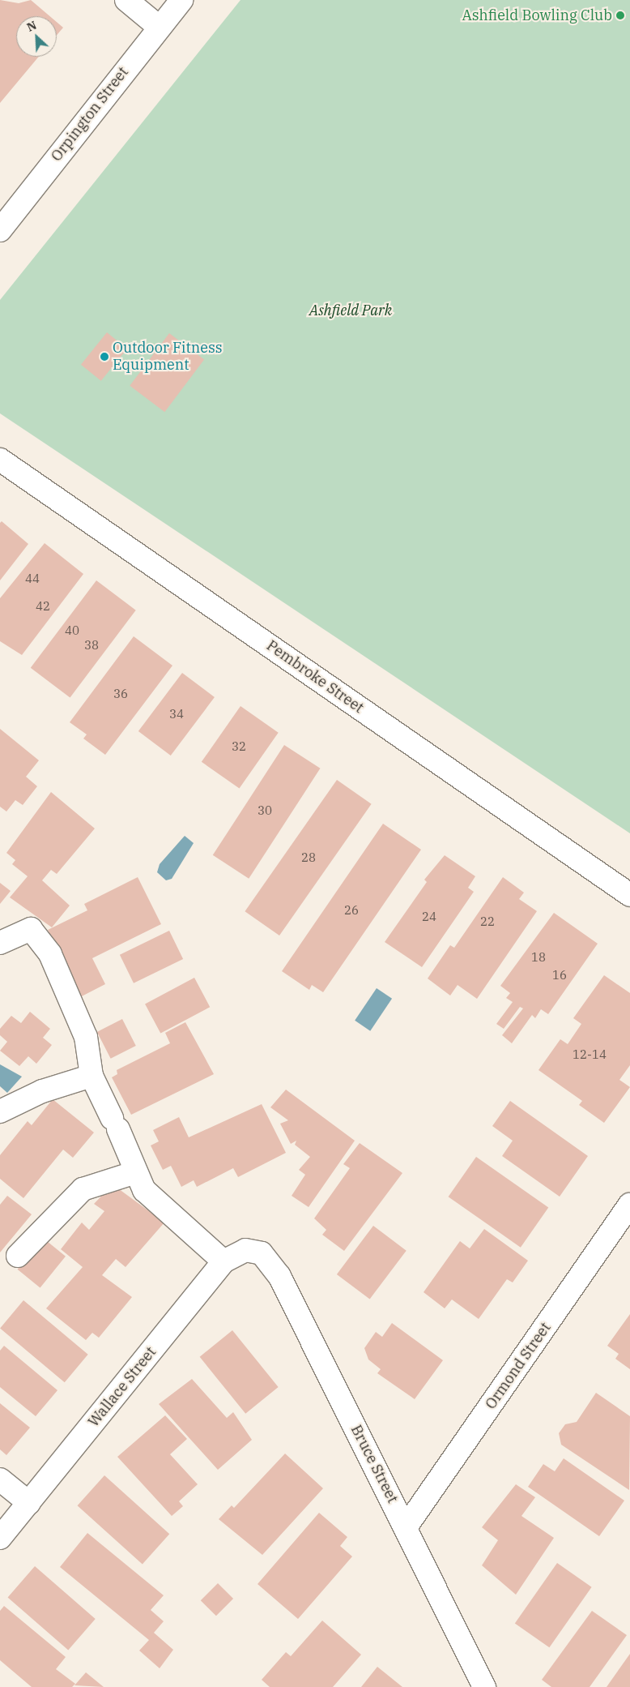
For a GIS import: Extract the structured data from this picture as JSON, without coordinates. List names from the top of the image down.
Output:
{
  "streets": {
    "street": [
      "Orpington Street",
      "Pembroke Street",
      "Ormond Street",
      "Wallace Street",
      "Bruce Street"
    ]
  },
  "crossings": [
    ["Ormond Street", "Bruce Street"],
    ["Wallace Street", "Bruce Street"]
  ],
  "parks": ["Ashfield Park"],
  "places": ["Ashfield Bowling Club", "Outdoor Fitness Equipment"],
  "house_numbers": [
    "44",
    "42",
    "40",
    "38",
    "36",
    "34",
    "32",
    "30",
    "28",
    "26",
    "24",
    "22",
    "18",
    "16",
    "12-14"
  ],
  "north": "top left"
}
